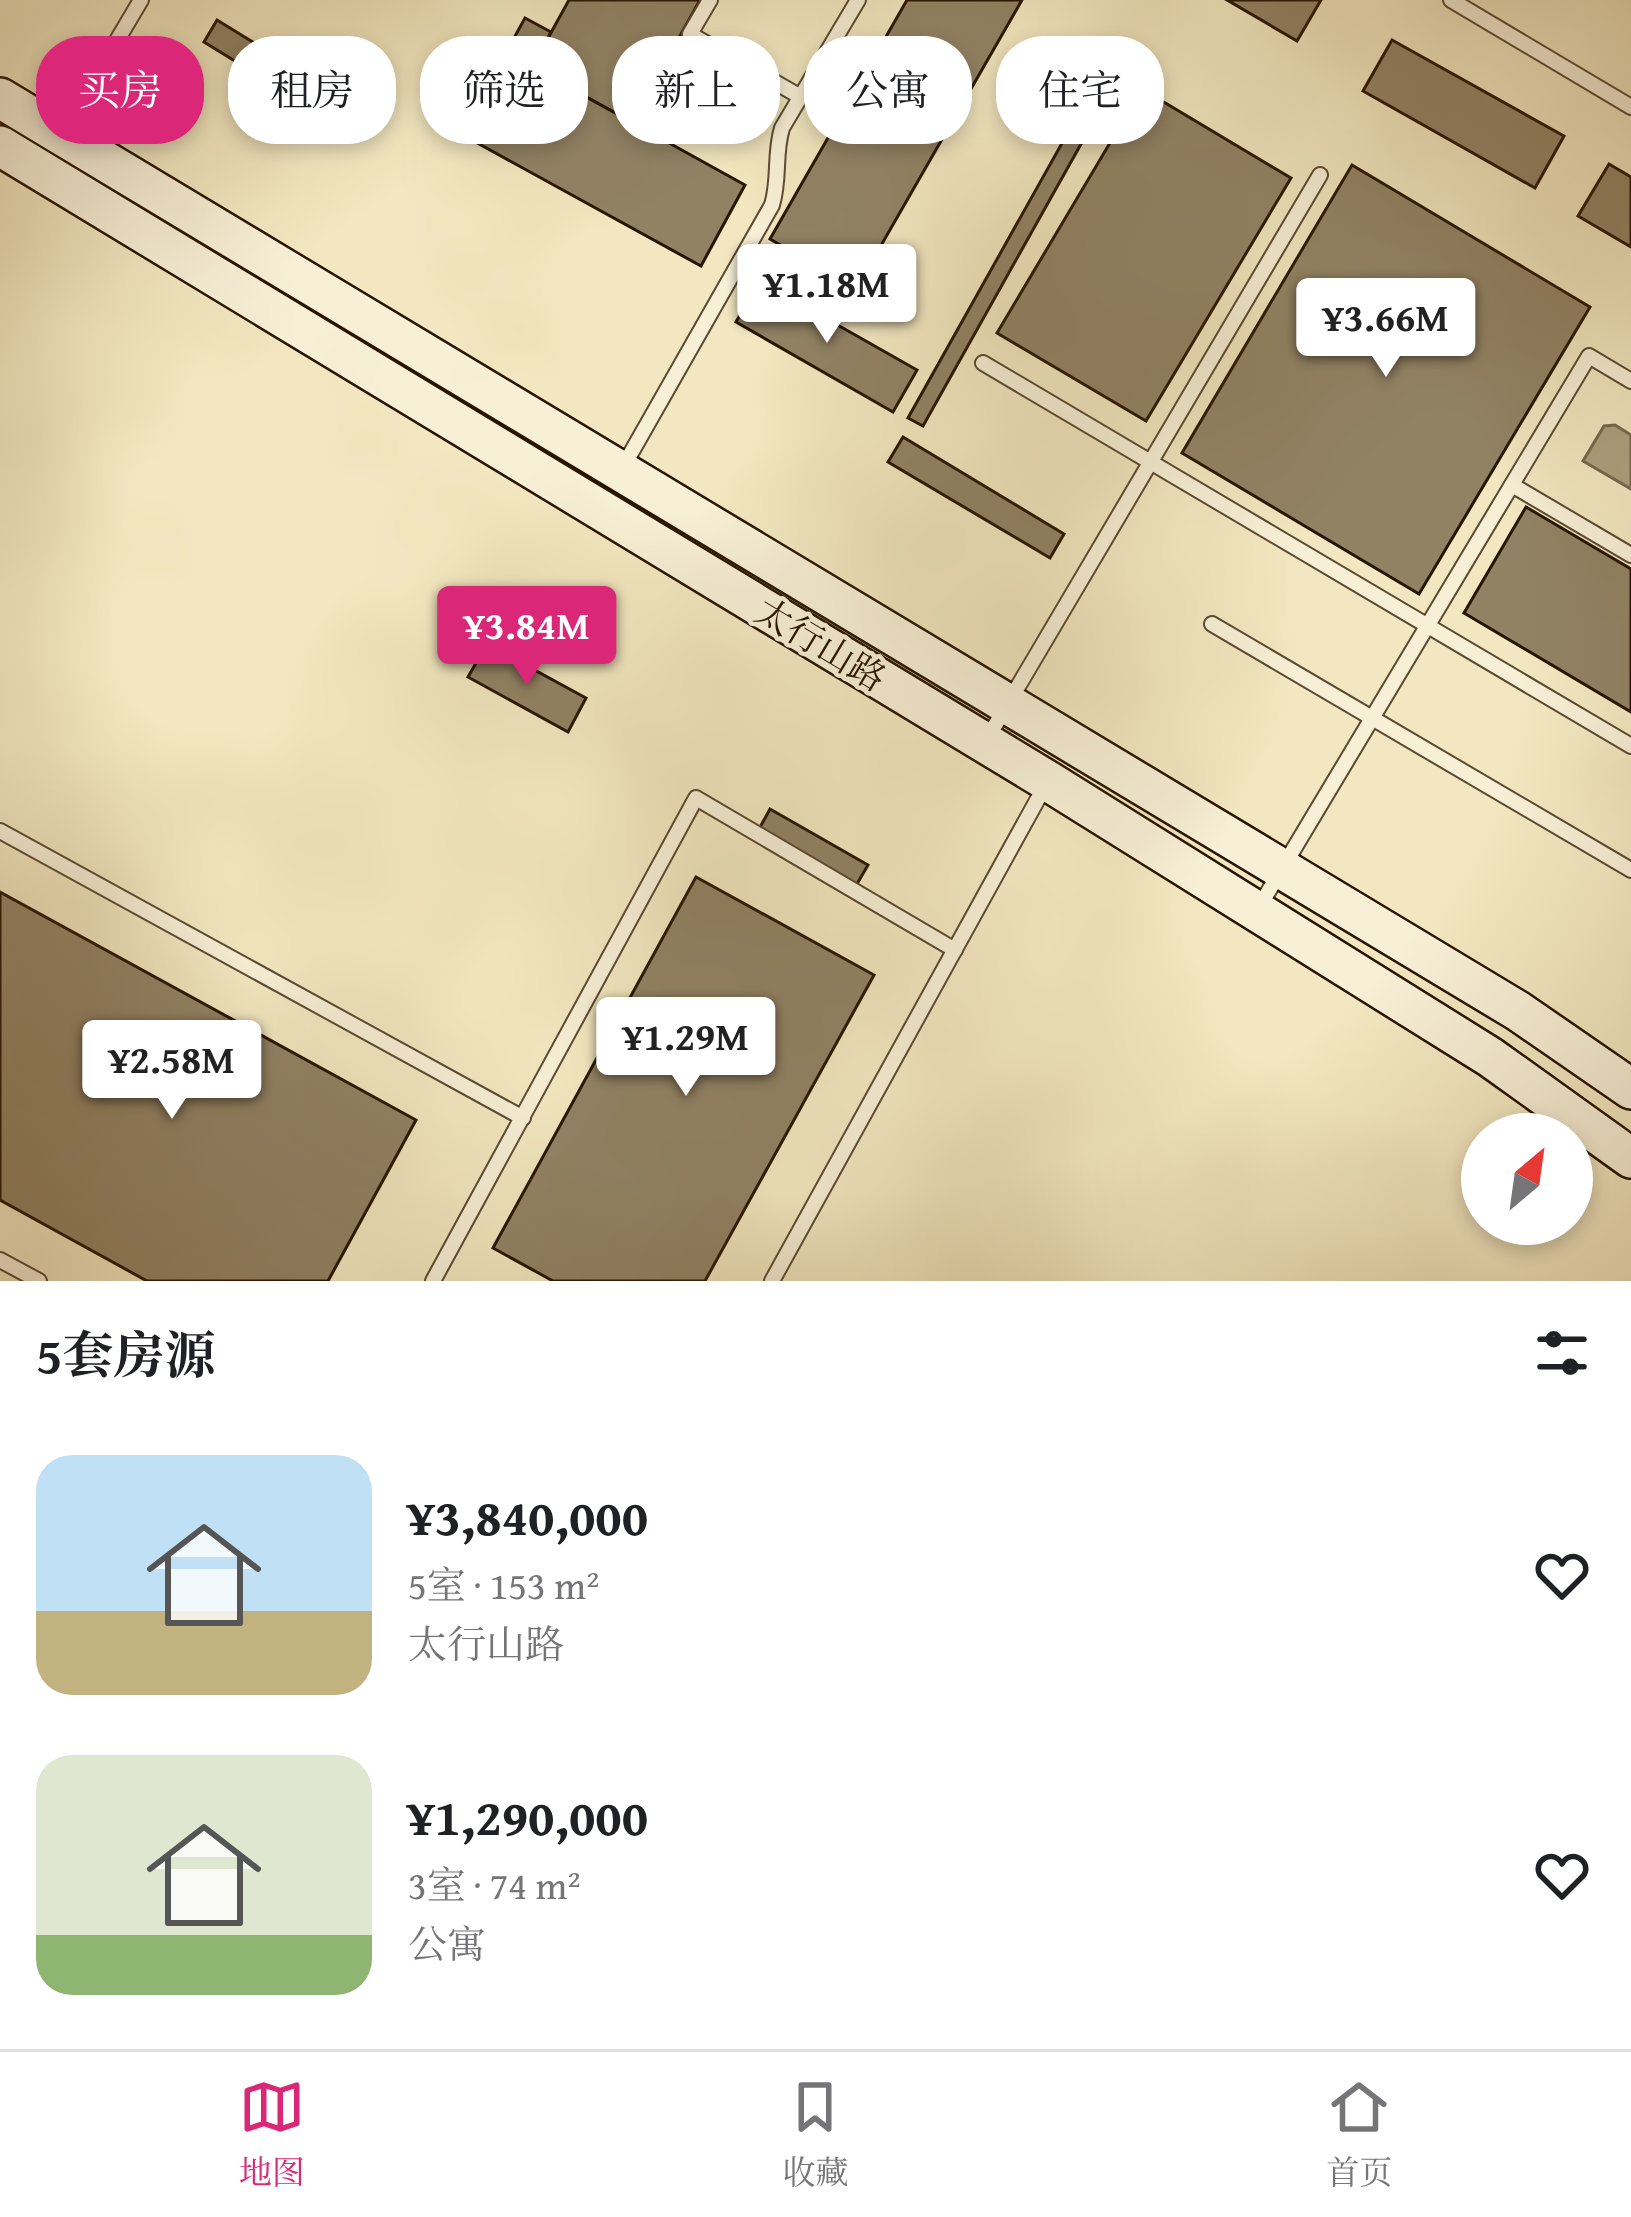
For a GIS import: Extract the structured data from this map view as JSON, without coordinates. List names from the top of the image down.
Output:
{
  "streets": {
    "street": ["太行山路"]
  },
  "north": "top right",
  "page": {
    "chip": [
      "买房",
      "租房",
      "筛选",
      "新上",
      "公寓",
      "住宅"
    ],
    "price": [
      "¥1.18M",
      "¥3.66M",
      "¥3.84M",
      "¥1.29M",
      "¥2.58M"
    ],
    "heading": "5套房源",
    "list": [
      {
        "name": "¥3,840,000",
        "note": "5室 · 153 m² · 太行山路"
      },
      {
        "name": "¥1,290,000",
        "note": "3室 · 74 m² · 公寓"
      }
    ],
    "tabs": ["地图", "收藏", "首页"]
  }
}
